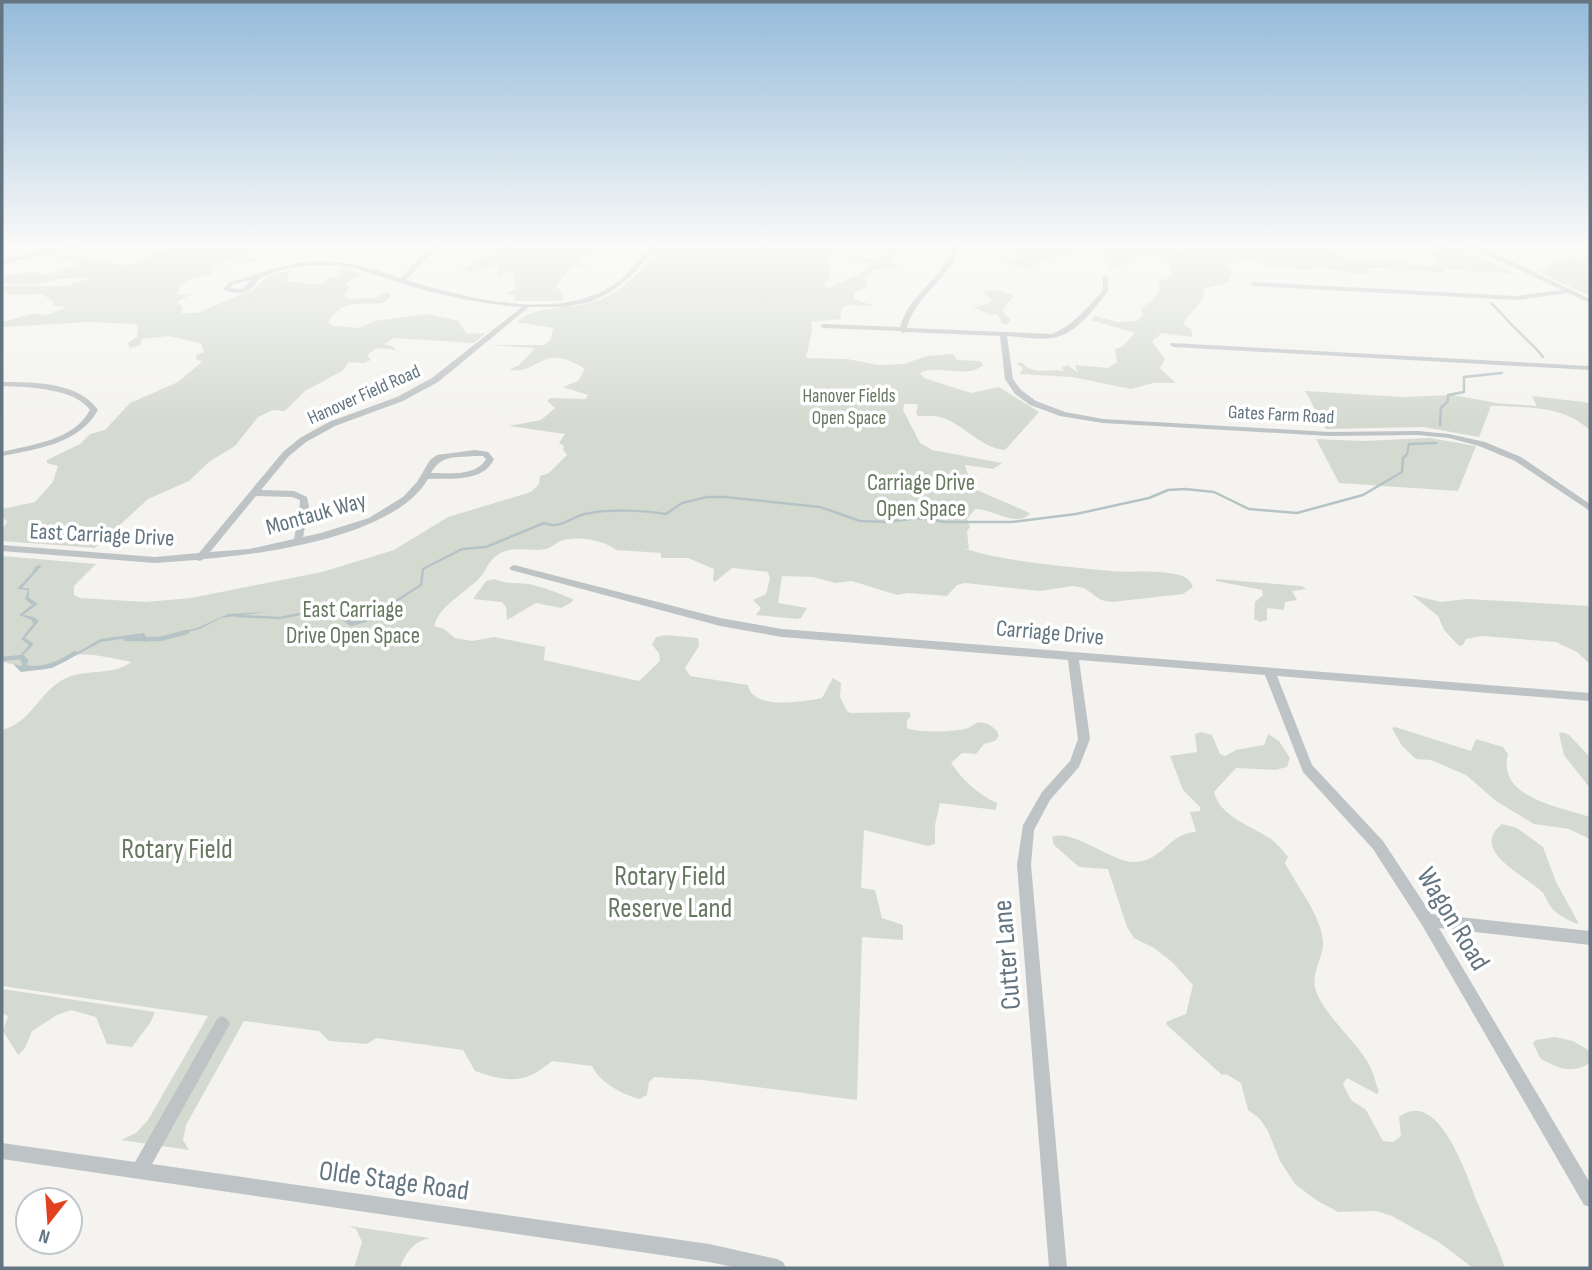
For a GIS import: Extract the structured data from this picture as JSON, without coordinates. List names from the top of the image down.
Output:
{
  "streets": {
    "street": [
      "Hanover Field Road",
      "Gates Farm Road",
      "Montauk Way",
      "East Carriage Drive",
      "Carriage Drive",
      "Wagon Road",
      "Cutter Lane",
      "Olde Stage Road"
    ]
  },
  "crossings": [
    ["Hanover Field Road", "Montauk Way"],
    ["Hanover Field Road", "East Carriage Drive"],
    ["Montauk Way", "East Carriage Drive"],
    ["Carriage Drive", "Wagon Road"],
    ["Carriage Drive", "Cutter Lane"]
  ],
  "parks": [
    "Hanover Fields Open Space",
    "Carriage Drive Open Space",
    "East Carriage Drive Open Space",
    "Rotary Field",
    "Rotary Field Reserve Land"
  ],
  "north": "bottom"
}
